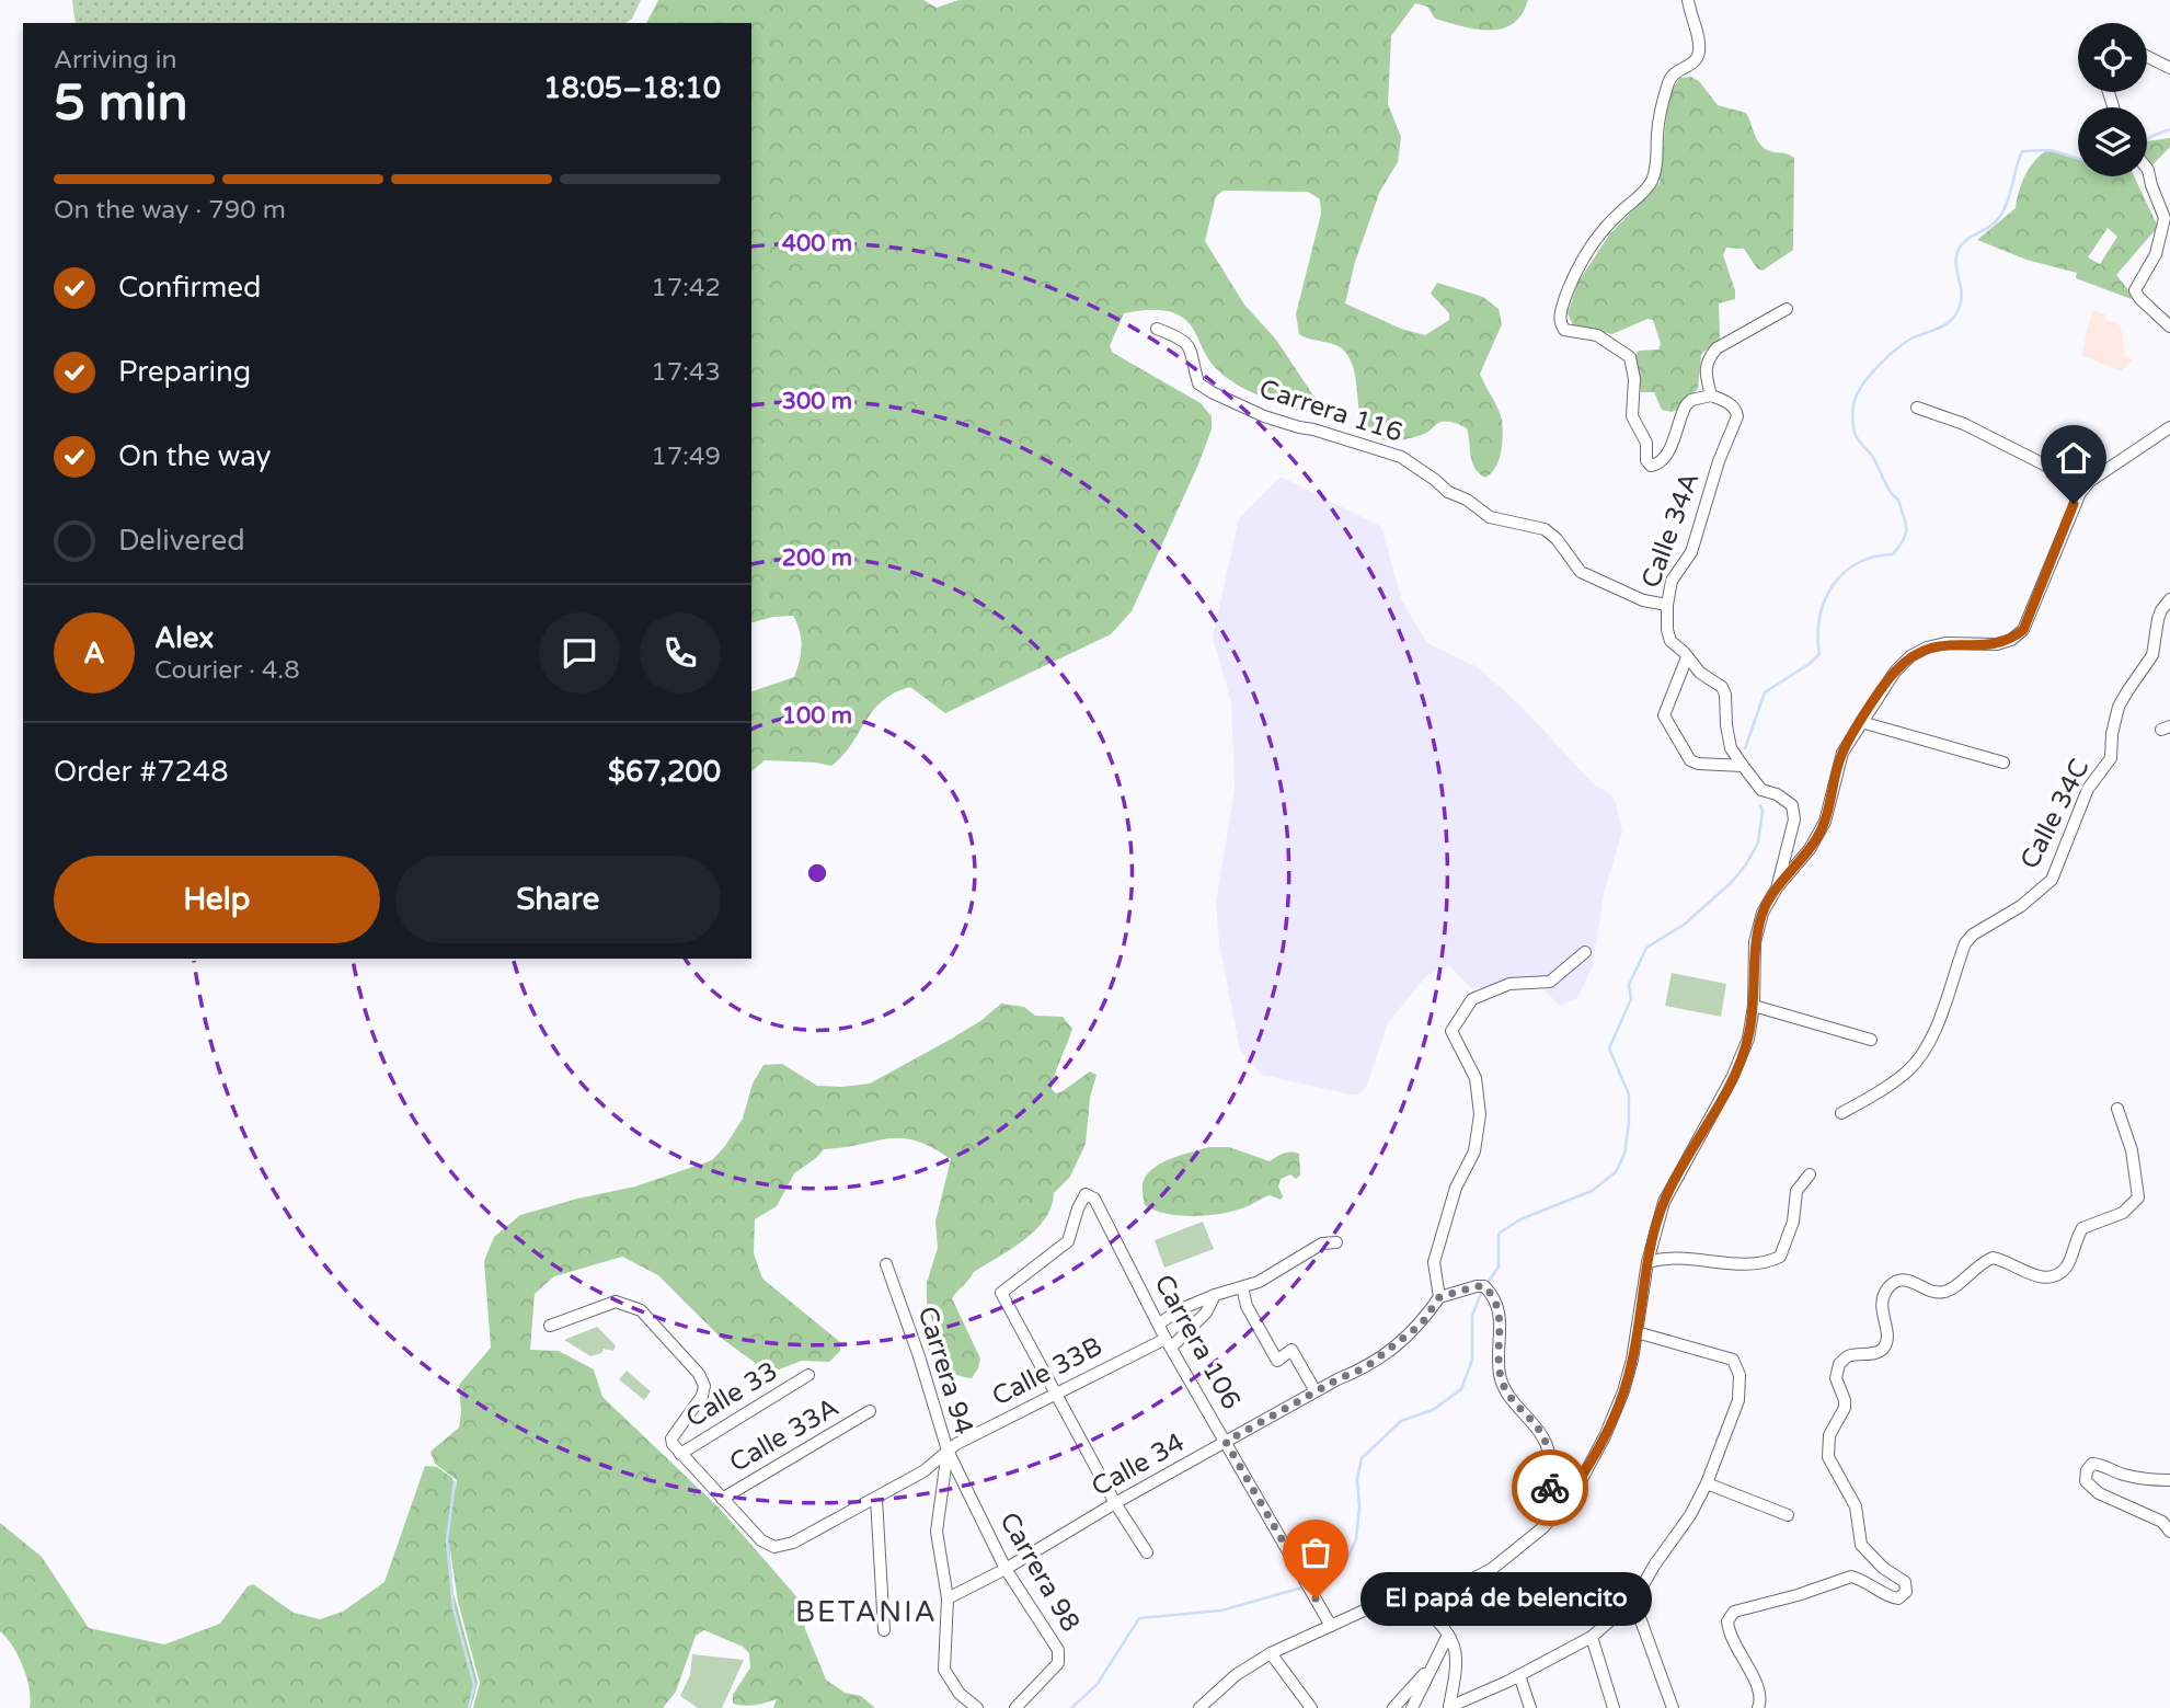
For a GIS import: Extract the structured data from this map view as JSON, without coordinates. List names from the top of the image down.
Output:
{
  "streets": {
    "street": [
      "Carrera 116",
      "Calle 34A",
      "Calle 34C",
      "Carrera 106",
      "Carrera 94",
      "Calle 33B",
      "Calle 33",
      "Calle 33A",
      "Calle 34",
      "Carrera 98"
    ]
  },
  "crossings": [
    ["Carrera 116", "Calle 34A"],
    ["Carrera 106", "Calle 33B"],
    ["Carrera 106", "Calle 34"],
    ["Carrera 94", "Calle 33B"],
    ["Carrera 94", "Calle 34"],
    ["Carrera 94", "Carrera 98"],
    ["Calle 33B", "Calle 33A"],
    ["Calle 33B", "Carrera 98"],
    ["Calle 34", "Carrera 98"]
  ],
  "districts": ["BETANIA"],
  "places": ["El papá de belencito"],
  "page": {
    "heading": ["5 min", "Arriving in", "18:05–18:10"],
    "panel": [
      "Alex",
      "Courier · 4.8",
      "Order #7248",
      "$67,200"
    ],
    "bar": "On the way · 790 m",
    "list": [
      ["Confirmed", "17:42"],
      ["Preparing", "17:43"],
      ["On the way", "17:49"],
      "Delivered"
    ],
    "round": "A",
    "buttons": ["Help", "Share"],
    "bubble": "El papá de belencito"
  },
  "rings": [
    "400 m",
    "300 m",
    "200 m",
    "100 m"
  ]
}
